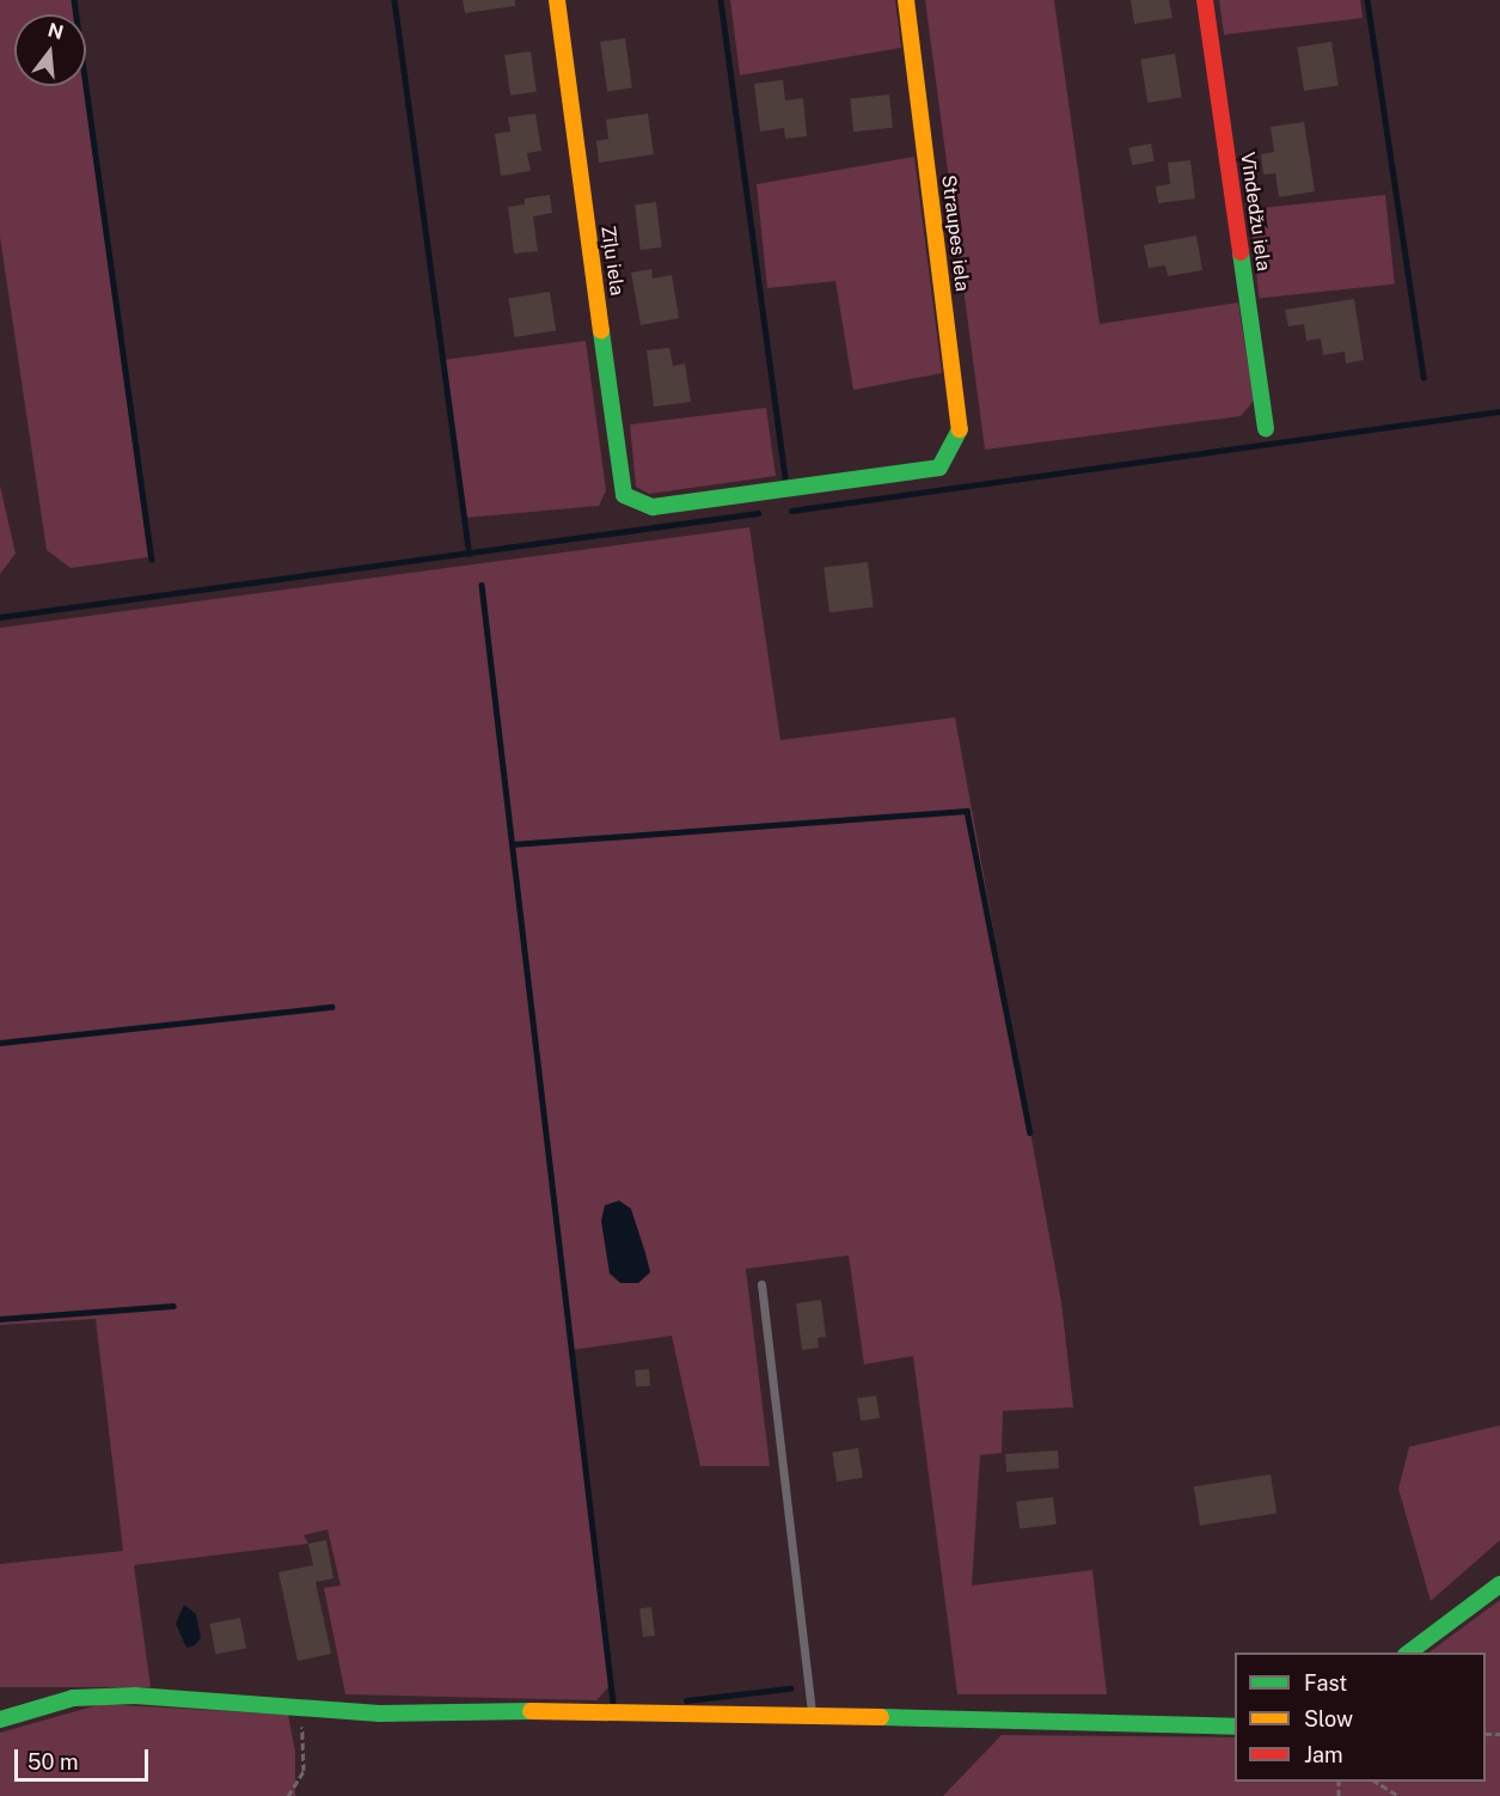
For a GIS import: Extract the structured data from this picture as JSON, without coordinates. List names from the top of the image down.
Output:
{
  "streets": {
    "street": ["Vīndedžu iela", "Straupes iela", "Zīļu iela"]
  },
  "crossings": [
    ["Straupes iela", "Zīļu iela"]
  ],
  "legend": ["Fast", "Slow", "Jam"],
  "scale_bar": "50 m",
  "north": "top"
}
